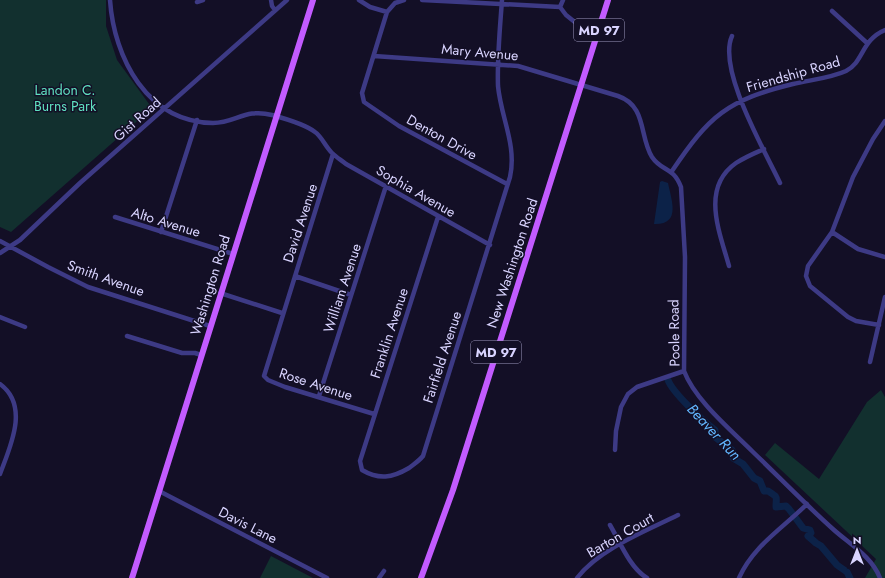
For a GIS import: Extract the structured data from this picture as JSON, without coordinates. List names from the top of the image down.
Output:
{
  "streets": {
    "main road": ["MD 97", "New Washington Road", "Washington Road"],
    "street": [
      "Mary Avenue",
      "Friendship Road",
      "Gist Road",
      "Denton Drive",
      "Sophia Avenue",
      "Alto Avenue",
      "David Avenue",
      "Smith Avenue",
      "William Avenue",
      "Franklin Avenue",
      "Poole Road",
      "Fairfield Avenue",
      "Rose Avenue",
      "Davis Lane",
      "Barton Court"
    ]
  },
  "crossings": [
    ["Mary Avenue", "Denton Drive"],
    ["Mary Avenue", "New Washington Road"],
    ["Mary Avenue", "Poole Road"],
    ["Mary Avenue", "Fairfield Avenue"],
    ["Friendship Road", "Poole Road"],
    ["Gist Road", "Smith Avenue"],
    ["Denton Drive", "Fairfield Avenue"],
    ["Sophia Avenue", "David Avenue"],
    ["Sophia Avenue", "William Avenue"],
    ["Sophia Avenue", "Franklin Avenue"],
    ["Sophia Avenue", "Fairfield Avenue"],
    ["Alto Avenue", "Washington Road"],
    ["David Avenue", "Rose Avenue"],
    ["New Washington Road", "Poole Road"],
    ["Smith Avenue", "Washington Road"],
    ["Washington Road", "Davis Lane"],
    ["William Avenue", "Rose Avenue"],
    ["Franklin Avenue", "Fairfield Avenue"],
    ["Franklin Avenue", "Rose Avenue"]
  ],
  "water": ["Beaver Run"],
  "parks": ["Landon C. Burns Park"],
  "north": "top"
}
